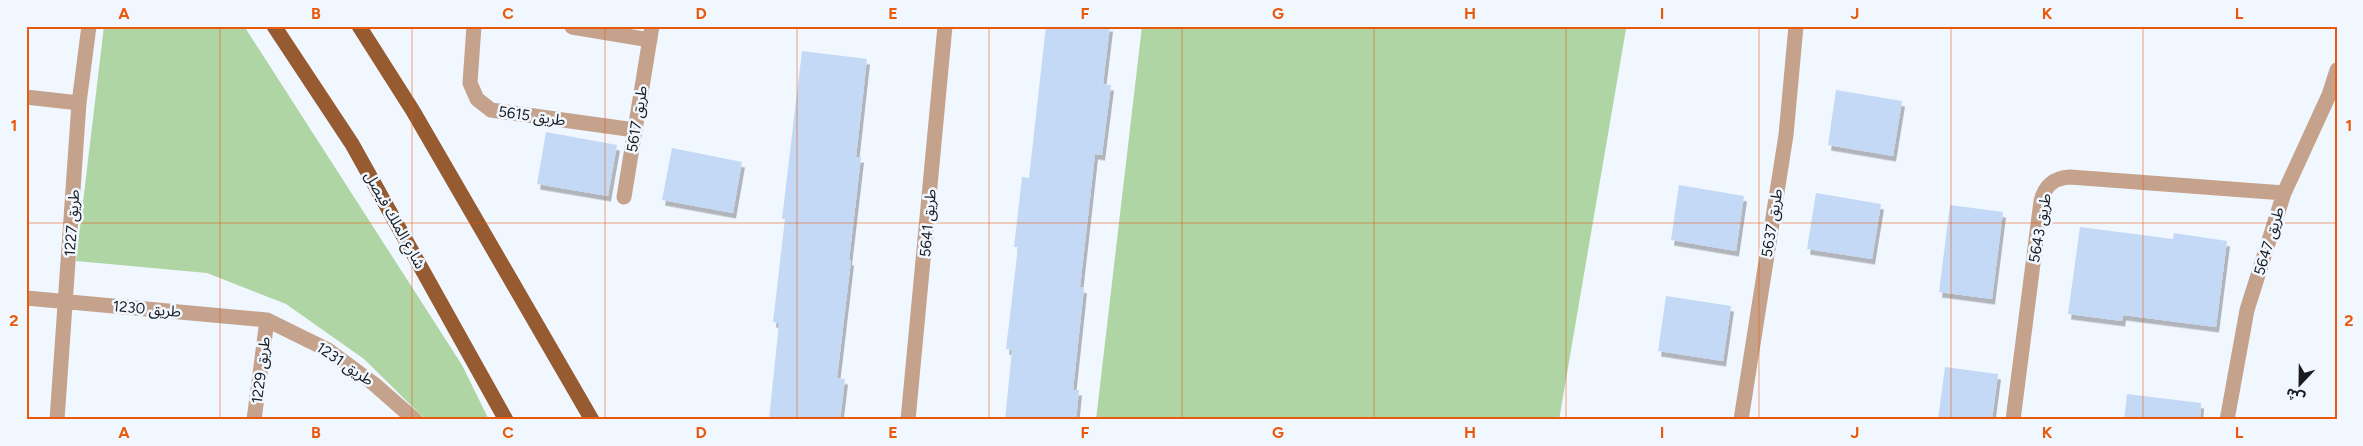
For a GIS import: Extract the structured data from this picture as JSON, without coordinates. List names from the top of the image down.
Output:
{
  "streets": {
    "main road": ["شارع الملك فيصل"],
    "street": [
      "طريق 5615",
      "طريق 5617",
      "طريق 1227",
      "طريق 5641",
      "طريق 5637",
      "طريق 5643",
      "طريق 5647",
      "طريق 1230",
      "طريق 1231",
      "طريق 1229"
    ]
  },
  "crossings": [
    ["طريق 5615", "طريق 5617"],
    ["طريق 1227", "طريق 1230"],
    ["طريق 5643", "طريق 5647"],
    ["طريق 1230", "طريق 1231"],
    ["طريق 1230", "طريق 1229"],
    ["طريق 1231", "طريق 1229"]
  ],
  "north": "bottom",
  "grid": {
    "columns": [
      "A",
      "B",
      "C",
      "D",
      "E",
      "F",
      "G",
      "H",
      "I",
      "J",
      "K",
      "L"
    ],
    "rows": ["1", "2"]
  }
}
